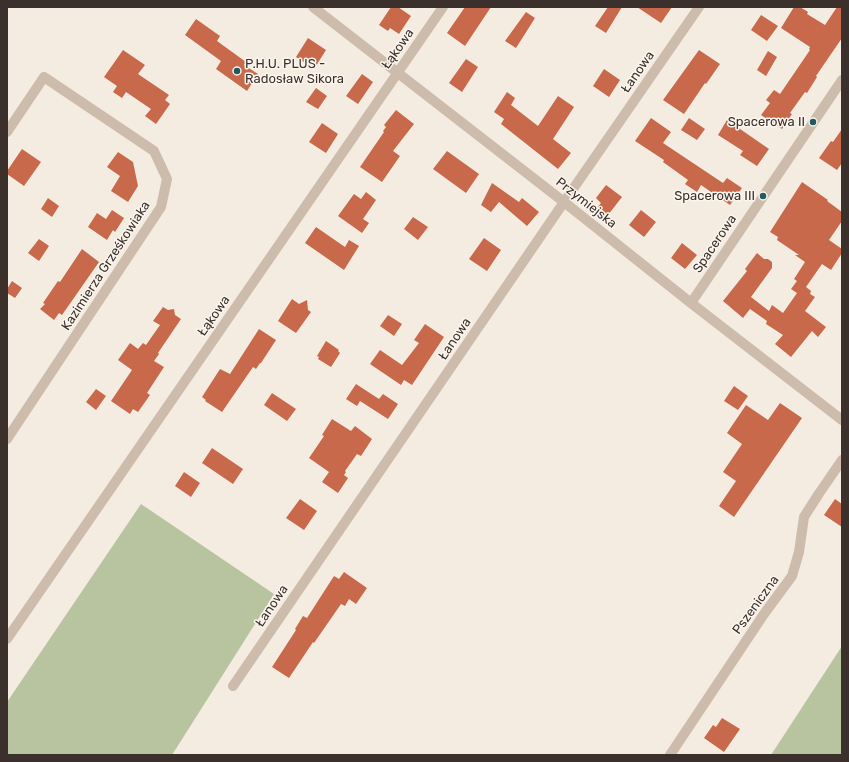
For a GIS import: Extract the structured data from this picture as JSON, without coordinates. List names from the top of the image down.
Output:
{
  "streets": {
    "street": [
      "Łąkowa",
      "Łanowa",
      "Przymiejska",
      "Spacerowa",
      "Kazimierza Grześkowiaka",
      "Pszeniczna"
    ]
  },
  "crossings": [
    ["Łąkowa", "Przymiejska"],
    ["Łanowa", "Przymiejska"],
    ["Przymiejska", "Spacerowa"]
  ],
  "places": ["P.H.U. PLUS - Radosław Sikora", "Spacerowa II", "Spacerowa III"]
}
